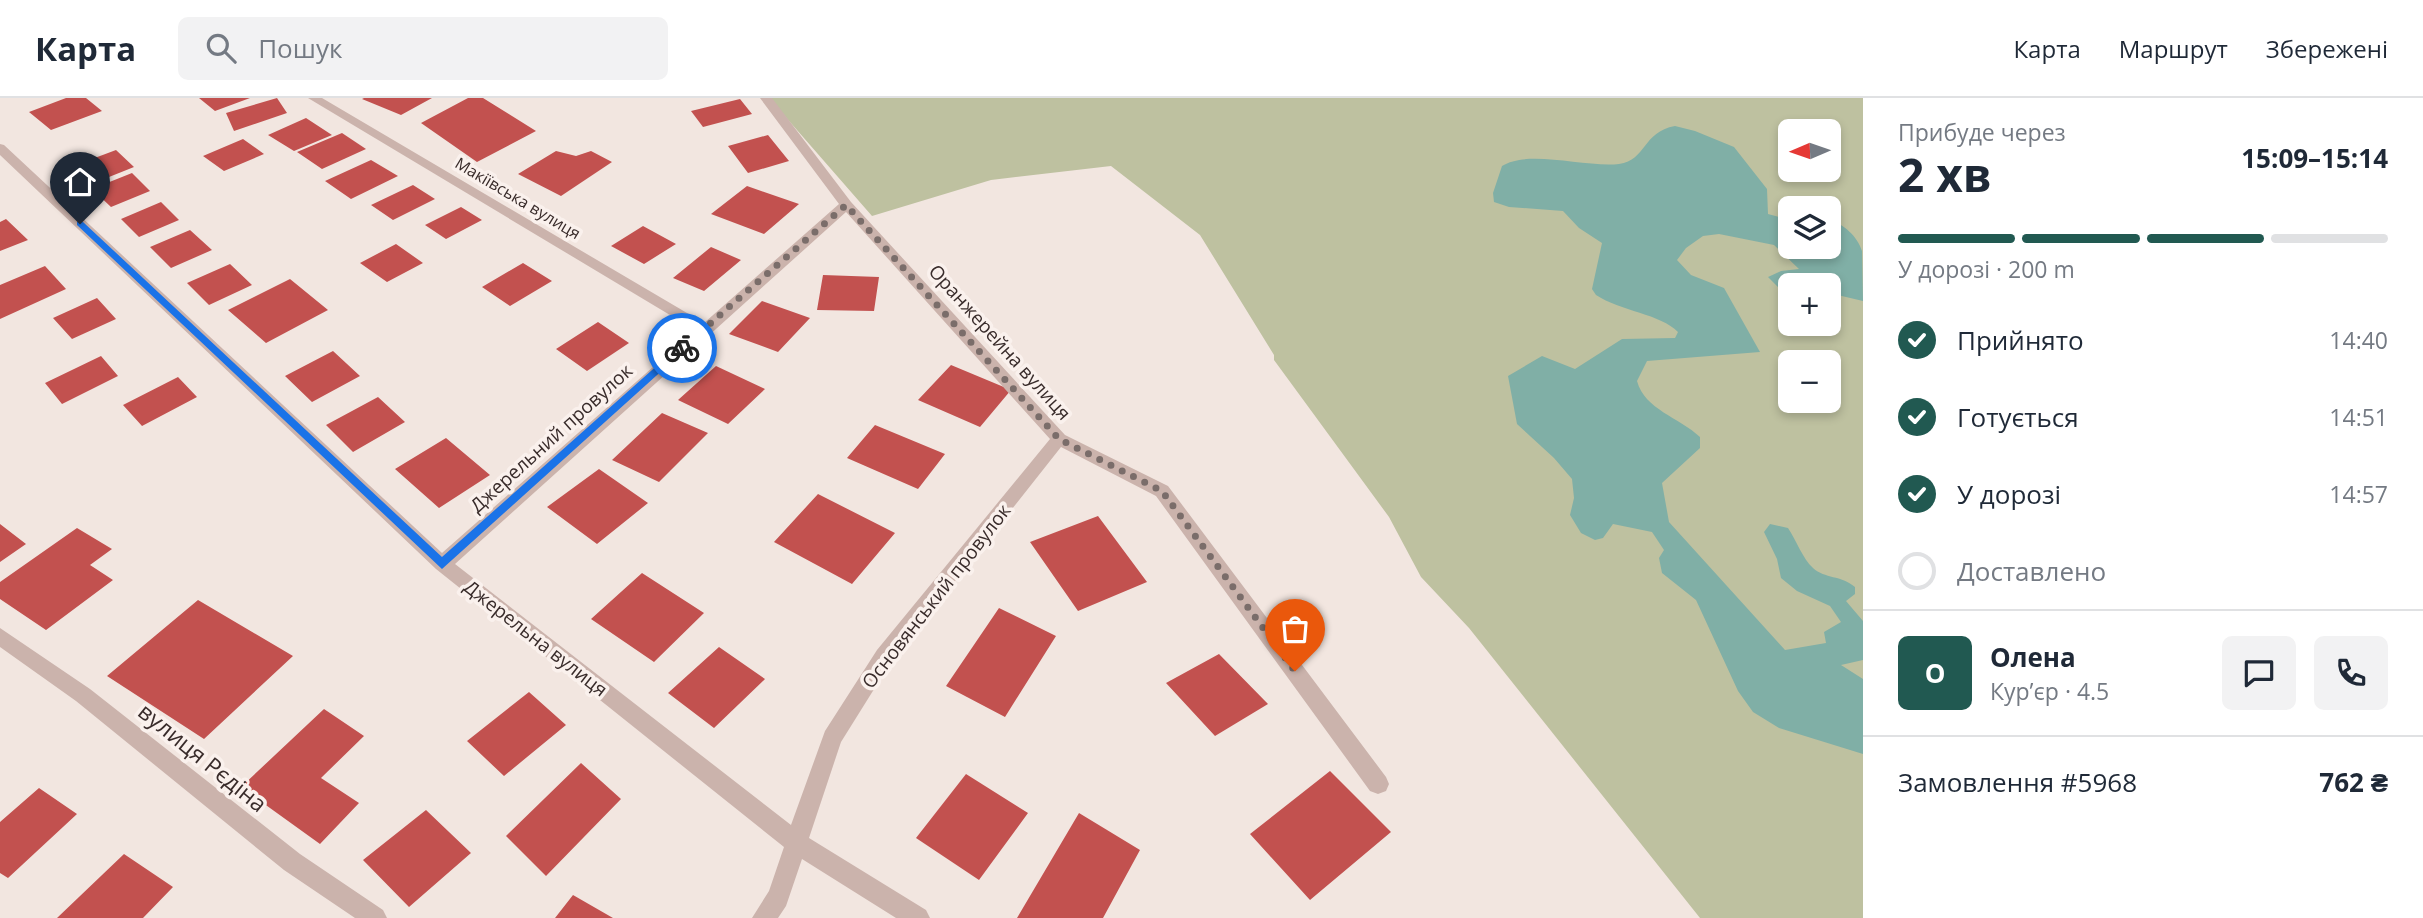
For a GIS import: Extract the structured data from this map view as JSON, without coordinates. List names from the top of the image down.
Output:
{
  "streets": {
    "street": [
      "Макіївська вулиця",
      "Оранжерейна вулиця",
      "Джерельний провулок",
      "Основянський провулок",
      "Джерельна вулиця",
      "вулиця Рєдіна"
    ]
  },
  "crossings": [
    ["Макіївська вулиця", "Джерельний провулок"],
    ["Оранжерейна вулиця", "Джерельний провулок"],
    ["Оранжерейна вулиця", "Основянський провулок"],
    ["Джерельний провулок", "Джерельна вулиця"],
    ["Основянський провулок", "Джерельна вулиця"]
  ],
  "north": "left",
  "page": {
    "header": "Карта",
    "search": "Пошук",
    "nav": ["Карта", "Маршрут", "Збережені"],
    "heading": ["2 хв", "Прибуде через", "15:09–15:14"],
    "panel": [
      "Олена",
      "Кур’єр · 4.5",
      "Замовлення #5968",
      "762 ₴"
    ],
    "map_buttons": ["+", "−"],
    "bar": "У дорозі · 200 m",
    "list": [
      ["Прийнято", "14:40"],
      ["Готується", "14:51"],
      ["У дорозі", "14:57"],
      "Доставлено"
    ],
    "round": "О"
  }
}
